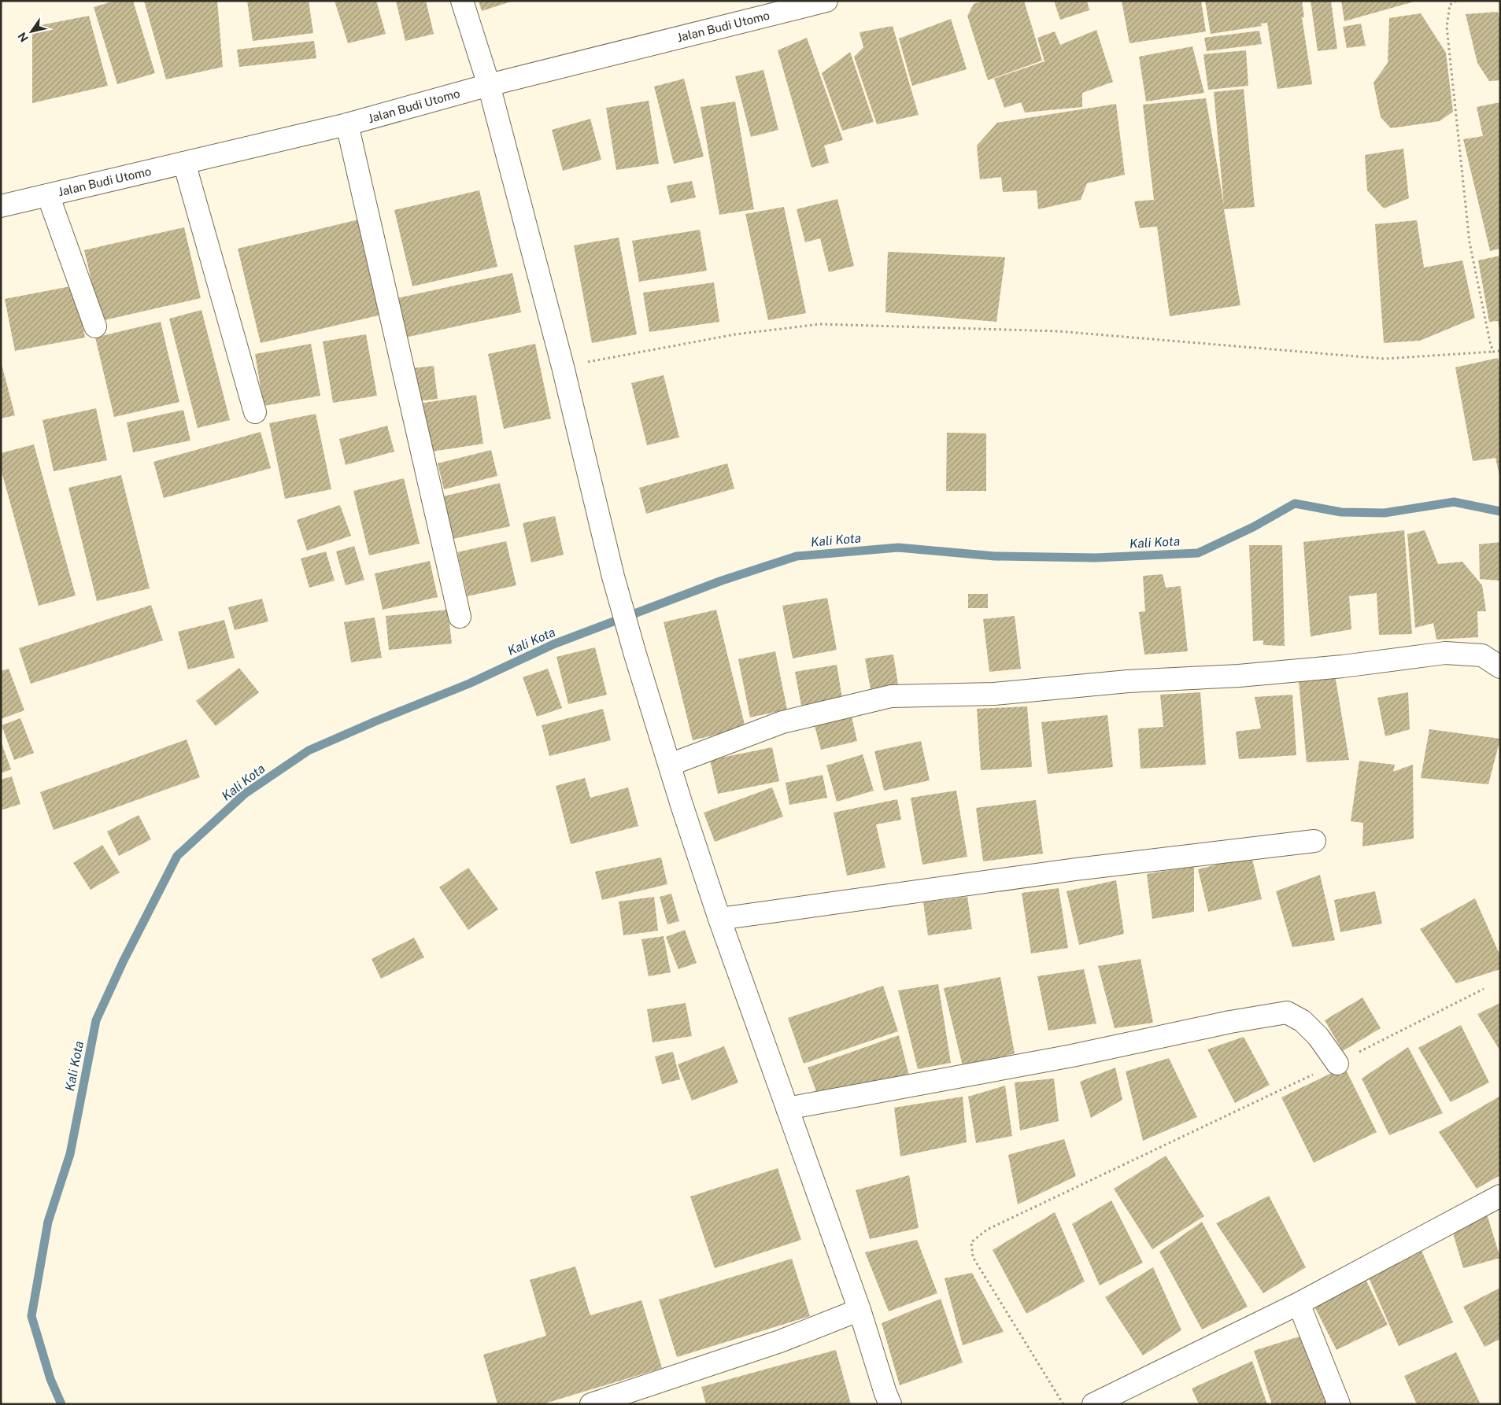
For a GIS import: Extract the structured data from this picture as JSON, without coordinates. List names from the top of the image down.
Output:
{
  "streets": {
    "street": ["Jalan Budi Utomo"]
  },
  "water": ["Kali Kota"],
  "north": "bottom left"
}
